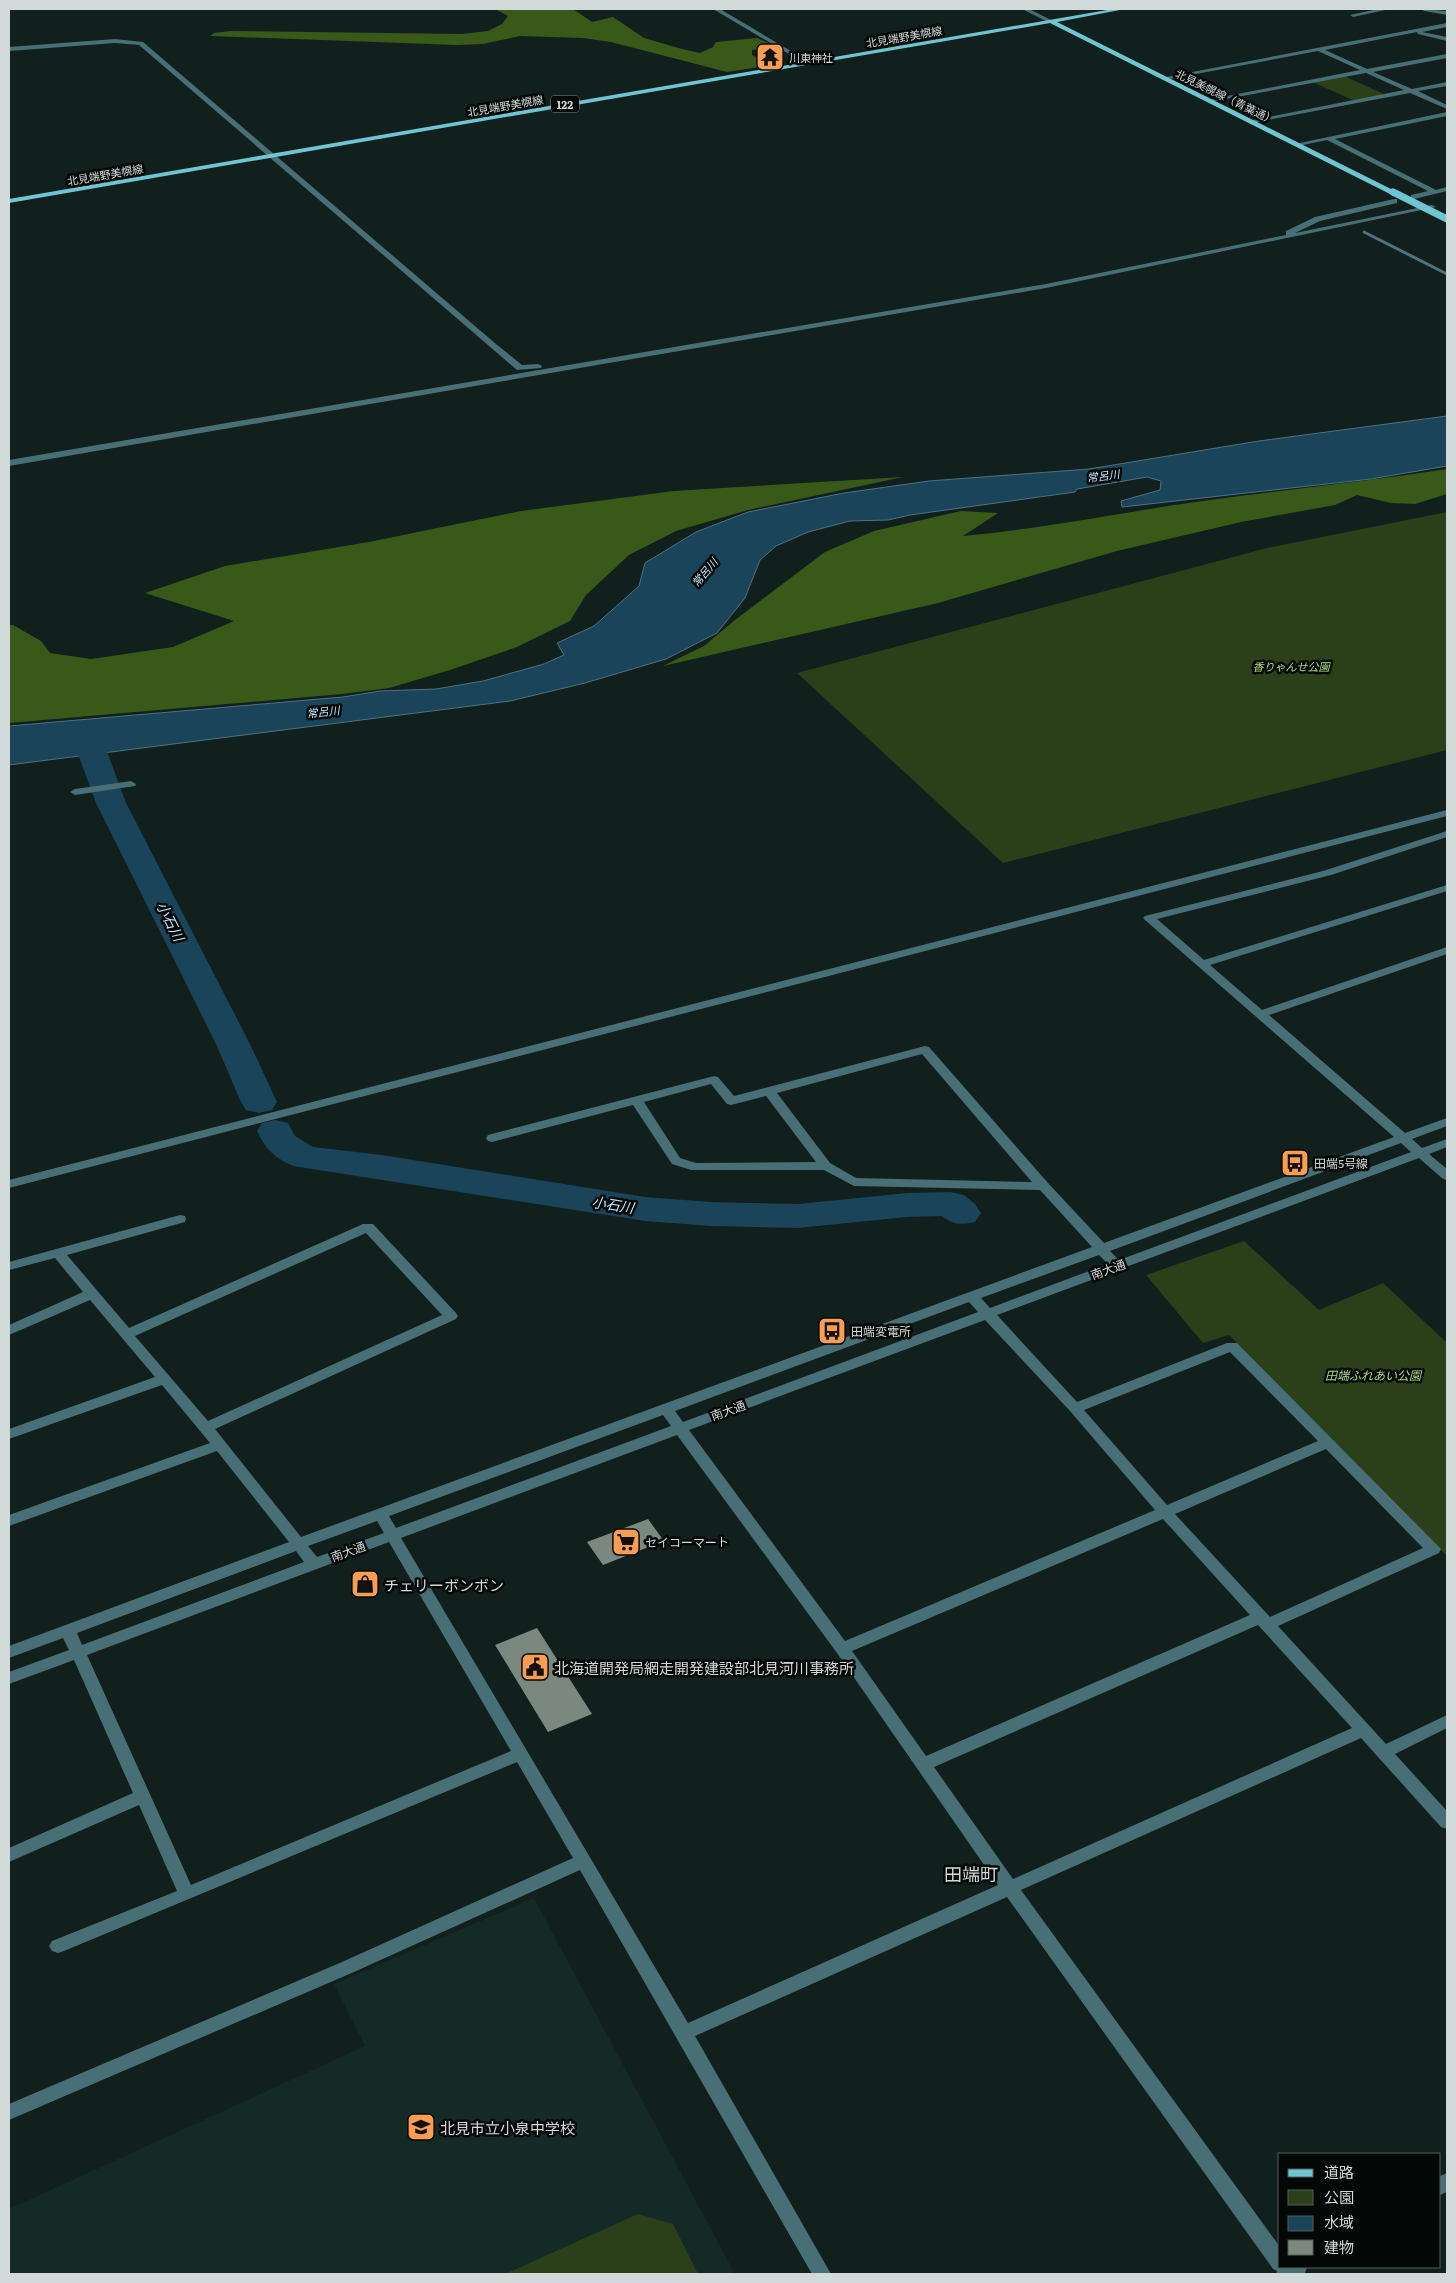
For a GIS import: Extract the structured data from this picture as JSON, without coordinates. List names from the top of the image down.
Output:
{
  "streets": {
    "main road": ["北見端野美幌線", "北見美幌線（青葉通）", "122"],
    "street": ["南大通"]
  },
  "crossings": [
    ["北見端野美幌線", "北見美幌線（青葉通）"]
  ],
  "districts": ["田端町"],
  "water": ["常呂川", "小石川"],
  "parks": ["香りゃんせ公園", "田端ふれあい公園"],
  "places": {
    "temple": ["川東神社"],
    "bus stop": ["田端5号線", "田端変電所"],
    "supermarket": ["セイコーマート"],
    "shop": ["チェリーボンボン"],
    "public building": ["北海道開発局網走開発建設部北見河川事務所"],
    "school or university": ["北見市立小泉中学校"]
  },
  "legend": [
    "道路",
    "公園",
    "水域",
    "建物"
  ]
}
